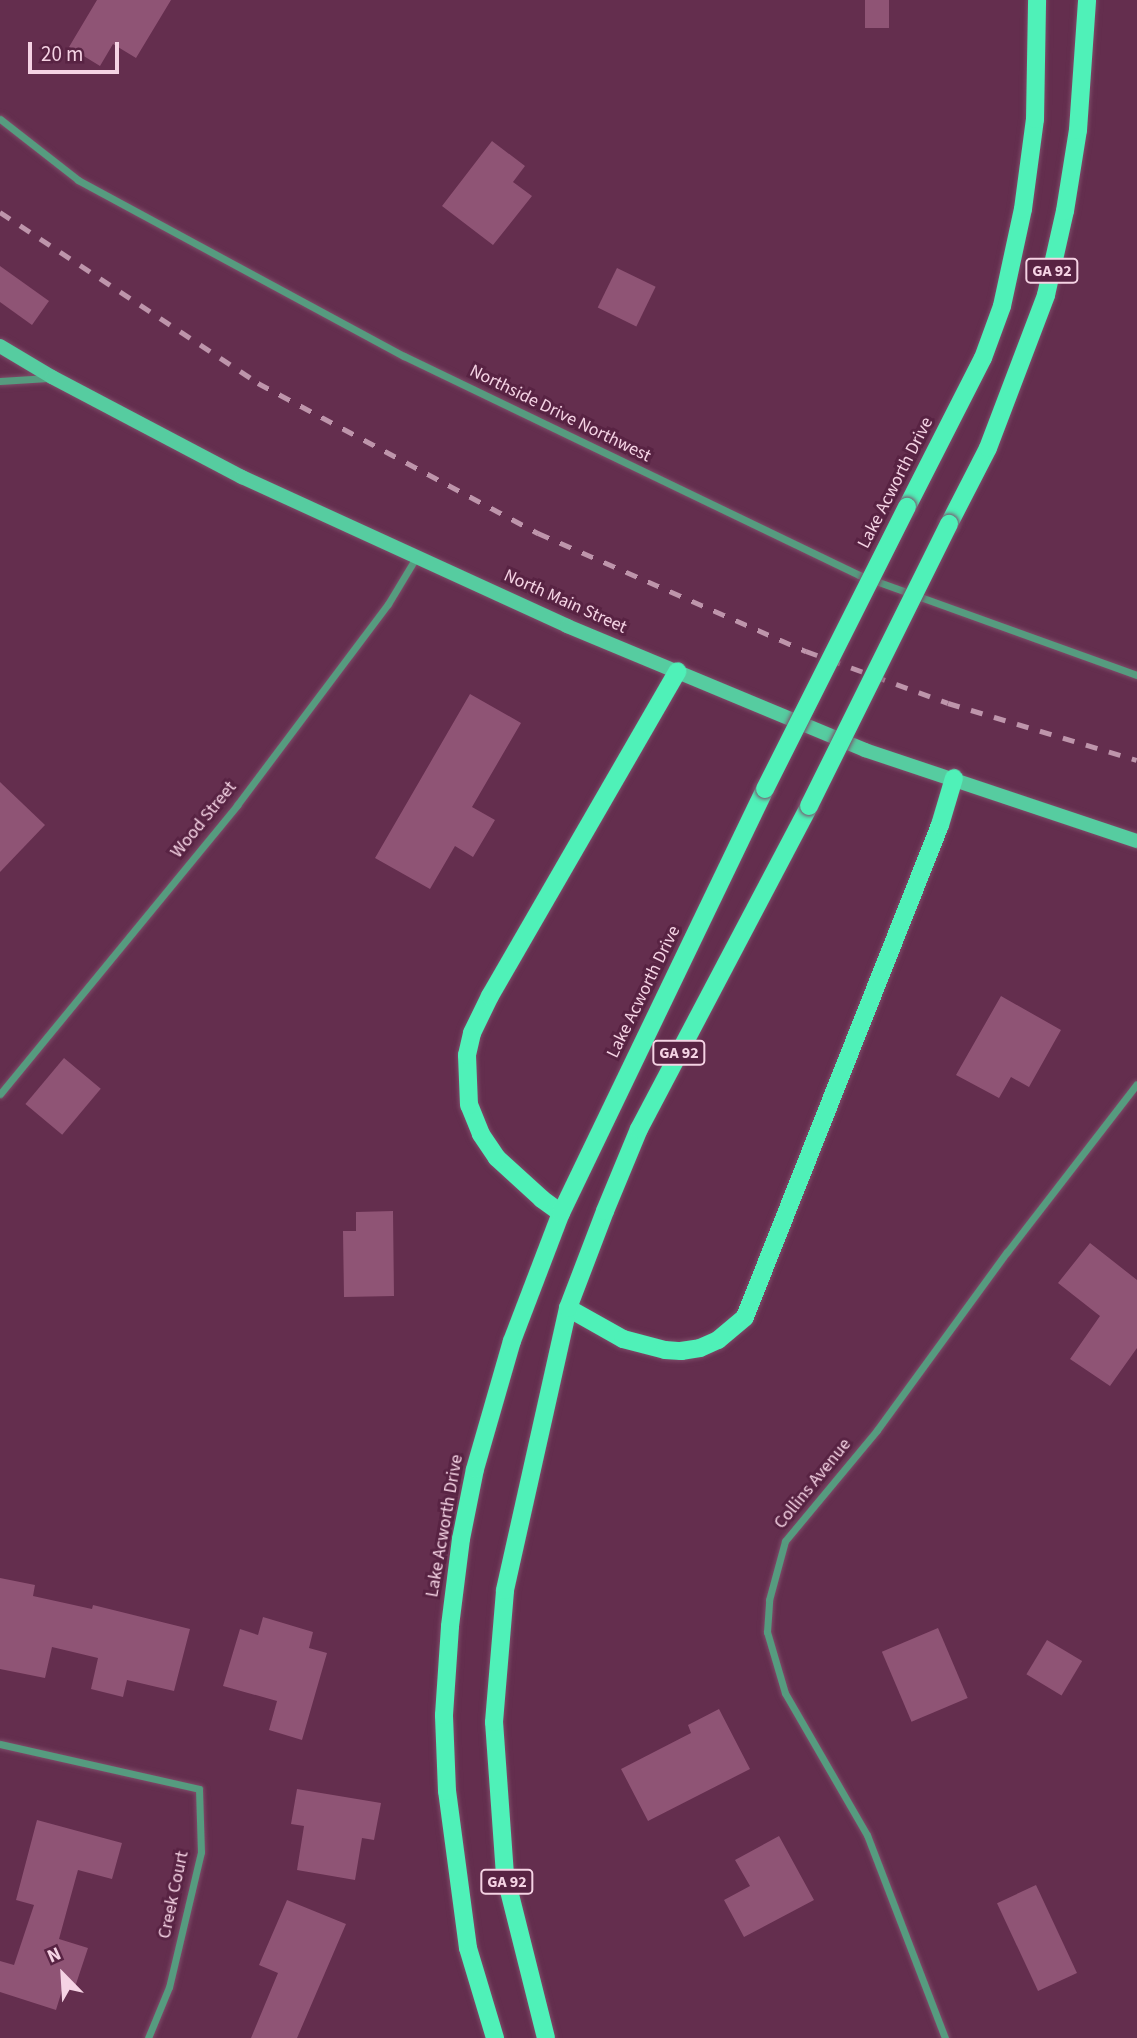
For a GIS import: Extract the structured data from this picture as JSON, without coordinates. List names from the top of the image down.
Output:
{
  "streets": {
    "main road": ["GA 92", "Lake Acworth Drive", "North Main Street"],
    "street": [
      "Northside Drive Northwest",
      "Wood Street",
      "Collins Avenue",
      "Creek Court"
    ]
  },
  "crossings": [
    ["North Main Street", "Wood Street"]
  ],
  "scale_bar": "20 m",
  "north": "top left"
}
